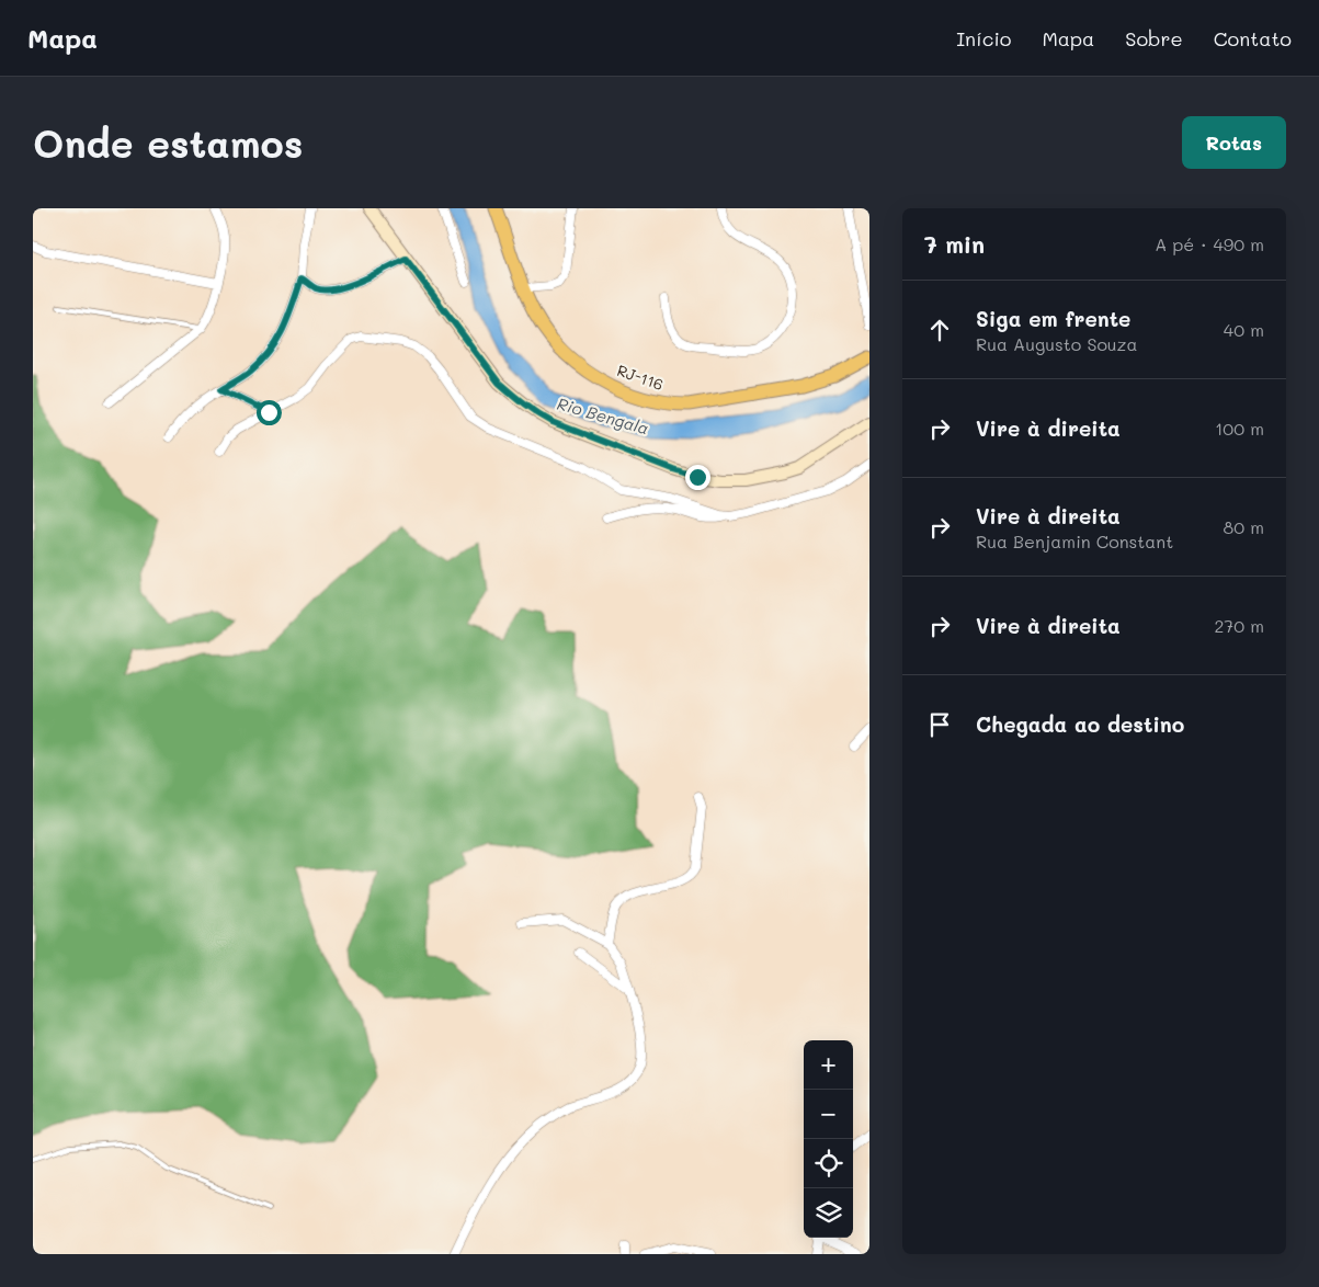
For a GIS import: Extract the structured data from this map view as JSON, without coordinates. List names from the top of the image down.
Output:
{
  "streets": {
    "main road": ["RJ-116"]
  },
  "water": ["Rio Bengala"],
  "page": {
    "header": "Mapa",
    "nav": [
      "Início",
      "Mapa",
      "Sobre",
      "Contato"
    ],
    "buttons": "Rotas",
    "title": "Onde estamos",
    "heading": ["7 min", "A pé · 490 m"],
    "list": [
      ["Siga em frente", "Rua Augusto Souza", "40 m"],
      ["Vire à direita", "100 m"],
      ["Vire à direita", "Rua Benjamin Constant", "80 m"],
      ["Vire à direita", "270 m"],
      "Chegada ao destino"
    ],
    "map_buttons": ["+", "−"]
  }
}
